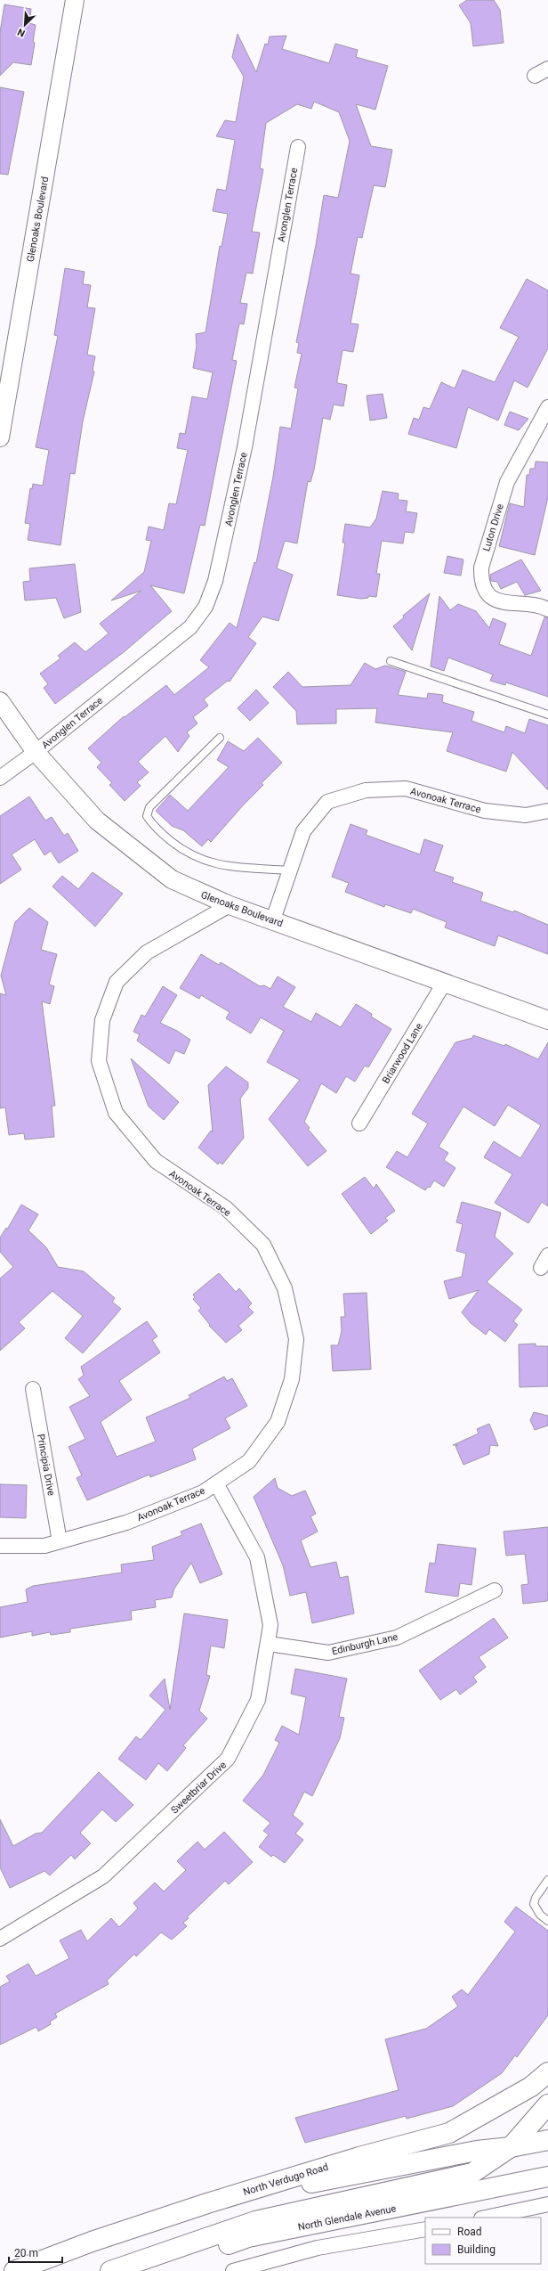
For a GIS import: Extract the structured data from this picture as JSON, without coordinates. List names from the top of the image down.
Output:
{
  "streets": {
    "main road": ["North Verdugo Road", "North Glendale Avenue"],
    "street": [
      "Avonglen Terrace",
      "Glenoaks Boulevard",
      "Luton Drive",
      "Avonoak Terrace",
      "Briarwood Lane",
      "Principia Drive",
      "Edinburgh Lane",
      "Sweetbriar Drive"
    ]
  },
  "crossings": [
    ["Avonglen Terrace", "Glenoaks Boulevard"],
    ["Glenoaks Boulevard", "Avonoak Terrace"],
    ["Glenoaks Boulevard", "Briarwood Lane"],
    ["Avonoak Terrace", "Principia Drive"],
    ["Avonoak Terrace", "Sweetbriar Drive"],
    ["Edinburgh Lane", "Sweetbriar Drive"]
  ],
  "legend": ["Road", "Building"],
  "scale_bar": "20 m",
  "north": "bottom left"
}
